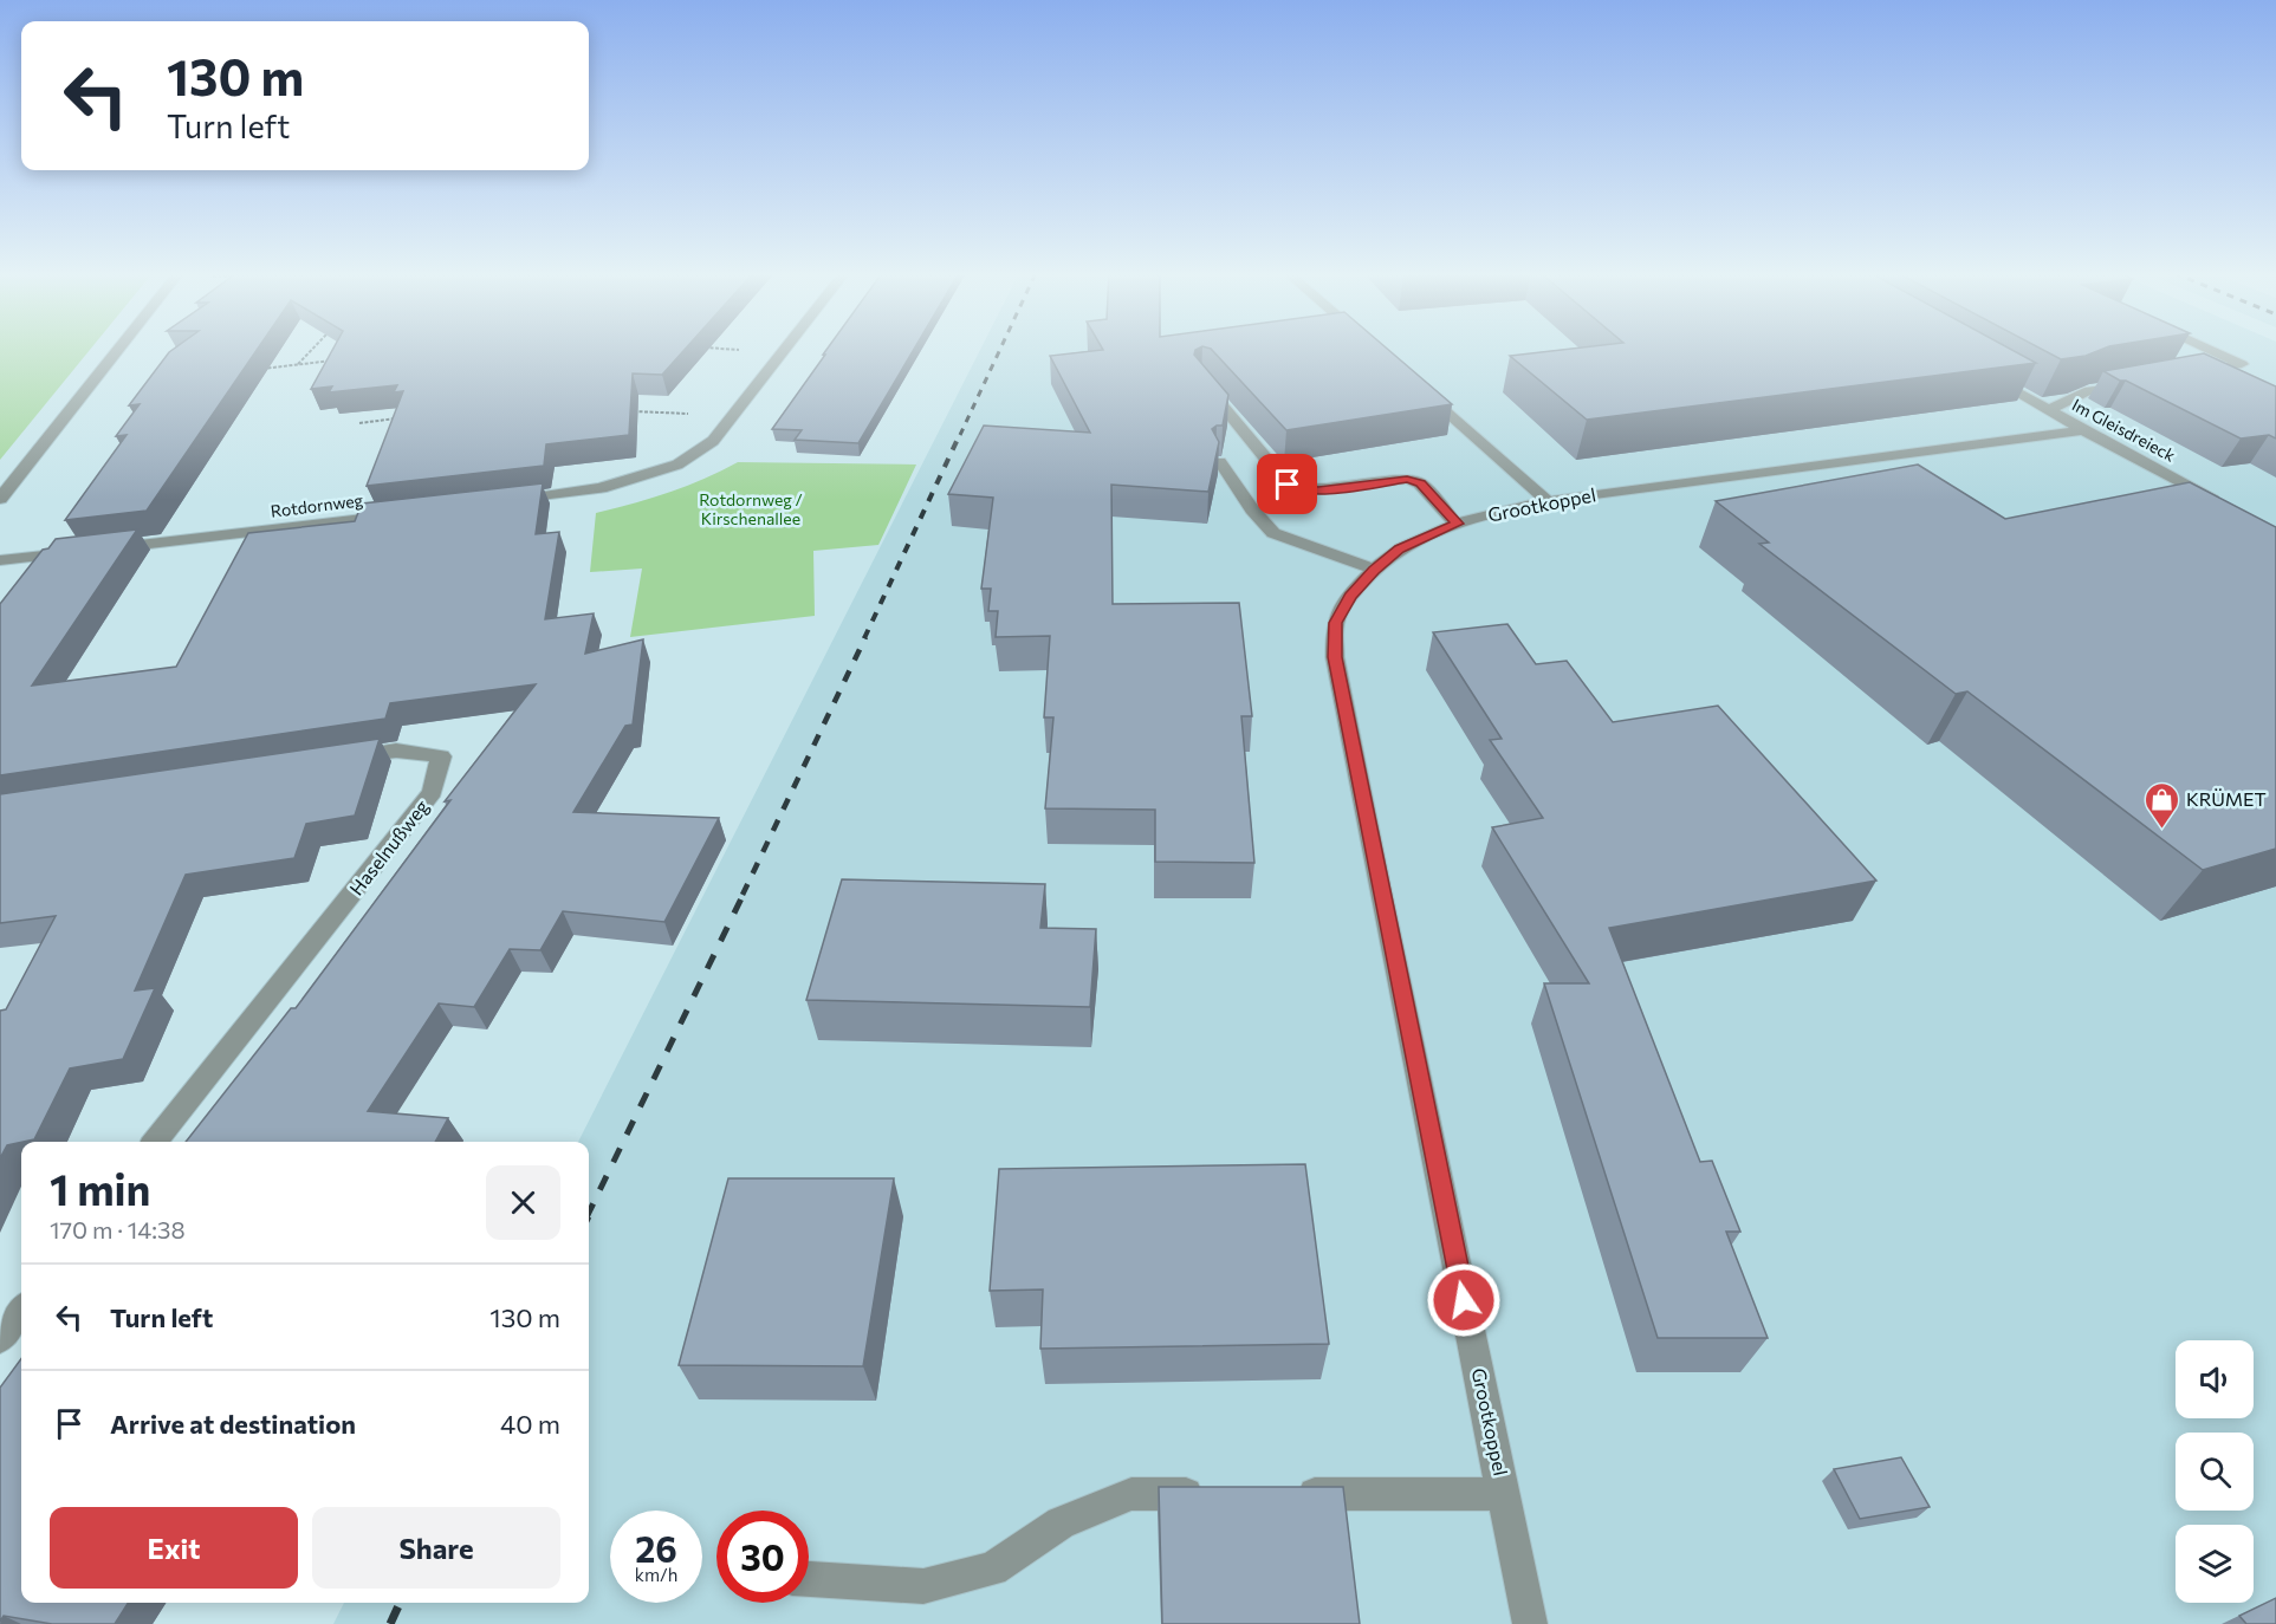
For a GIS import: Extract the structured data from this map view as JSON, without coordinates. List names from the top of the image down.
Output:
{
  "streets": {
    "street": [
      "Im Gleisdreieck",
      "Grootkoppel",
      "Rotdornweg",
      "Haselnußweg"
    ]
  },
  "crossings": [
    ["Im Gleisdreieck", "Grootkoppel"]
  ],
  "parks": ["Rotdornweg / Kirschenallee"],
  "places": {
    "shop": ["KRÜMET"]
  },
  "page": {
    "turn": ["130 m", "Turn left"],
    "heading": ["1 min", "170 m · 14:38"],
    "list": [
      {
        "name": "Turn left",
        "value": "130 m"
      },
      {
        "name": "Arrive at destination",
        "value": "40 m"
      }
    ],
    "buttons": ["Exit", "Share"],
    "speed": "26 km/h",
    "limit": "30"
  }
}
